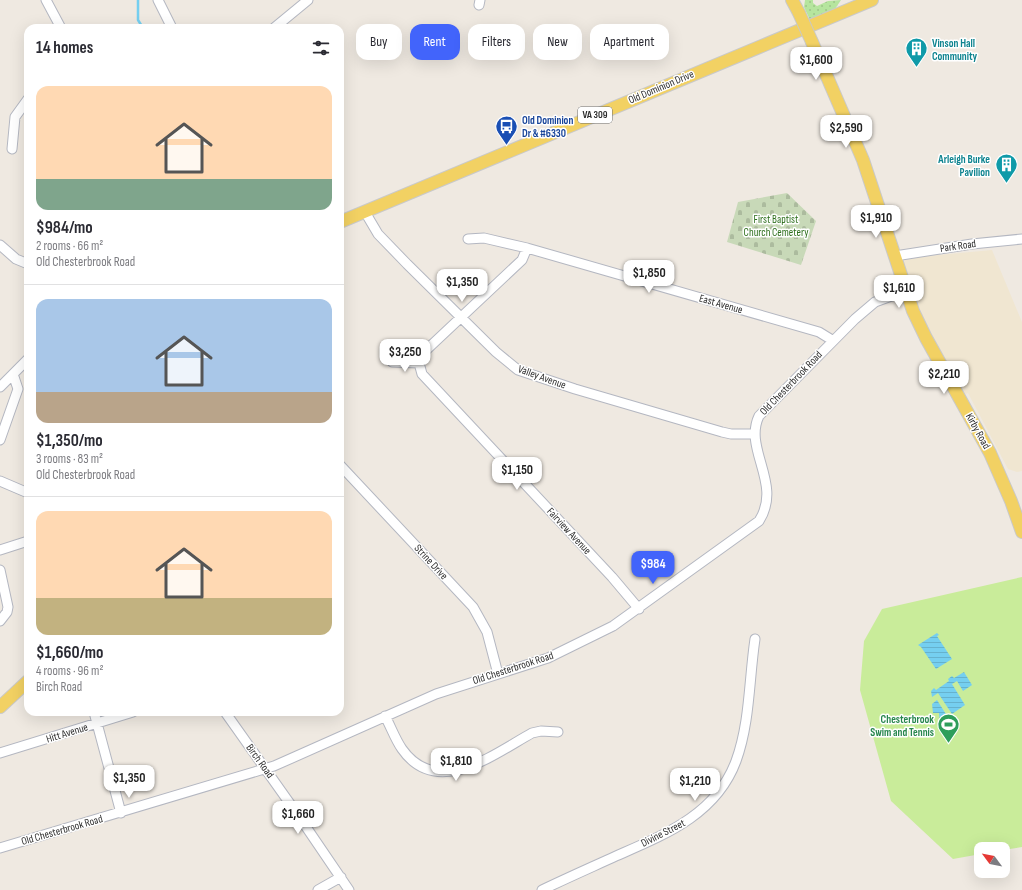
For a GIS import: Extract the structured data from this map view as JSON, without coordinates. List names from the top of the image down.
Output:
{
  "streets": {
    "main road": ["Old Dominion Drive", "VA 309", "Kirby Road"],
    "street": [
      "Park Road",
      "East Avenue",
      "Valley Avenue",
      "Old Chesterbrook Road",
      "Fairview Avenue",
      "Strine Drive",
      "Hitt Avenue",
      "Birch Road",
      "Divine Street"
    ]
  },
  "crossings": [
    ["Old Dominion Drive", "Valley Avenue"],
    ["Park Road", "Kirby Road"],
    ["East Avenue", "Old Chesterbrook Road"],
    ["Valley Avenue", "Old Chesterbrook Road"],
    ["Old Chesterbrook Road", "Kirby Road"],
    ["Old Chesterbrook Road", "Fairview Avenue"],
    ["Old Chesterbrook Road", "Strine Drive"],
    ["Old Chesterbrook Road", "Birch Road"]
  ],
  "parks": ["First Baptist Church Cemetery"],
  "places": {
    "building": ["Vinson Hall Community", "Arleigh Burke Pavilion"],
    "bus stop": ["Old Dominion Dr & #6330"],
    "sports": ["Chesterbrook Swim and Tennis"]
  },
  "north": "top left",
  "page": {
    "chip": [
      "Buy",
      "Rent",
      "Filters",
      "New",
      "Apartment"
    ],
    "heading": "14 homes",
    "price": [
      "$1,600",
      "$2,590",
      "$1,910",
      "$1,850",
      "$1,350",
      "$1,610",
      "$3,250",
      "$2,210",
      "$1,150",
      "$984",
      "$1,810",
      "$1,350",
      "$1,210",
      "$1,660"
    ],
    "list": [
      {
        "name": "$984/mo",
        "note": "2 rooms · 66 m² · Old Chesterbrook Road"
      },
      {
        "name": "$1,350/mo",
        "note": "3 rooms · 83 m² · Old Chesterbrook Road"
      },
      {
        "name": "$1,660/mo",
        "note": "4 rooms · 96 m² · Birch Road"
      }
    ]
  }
}
